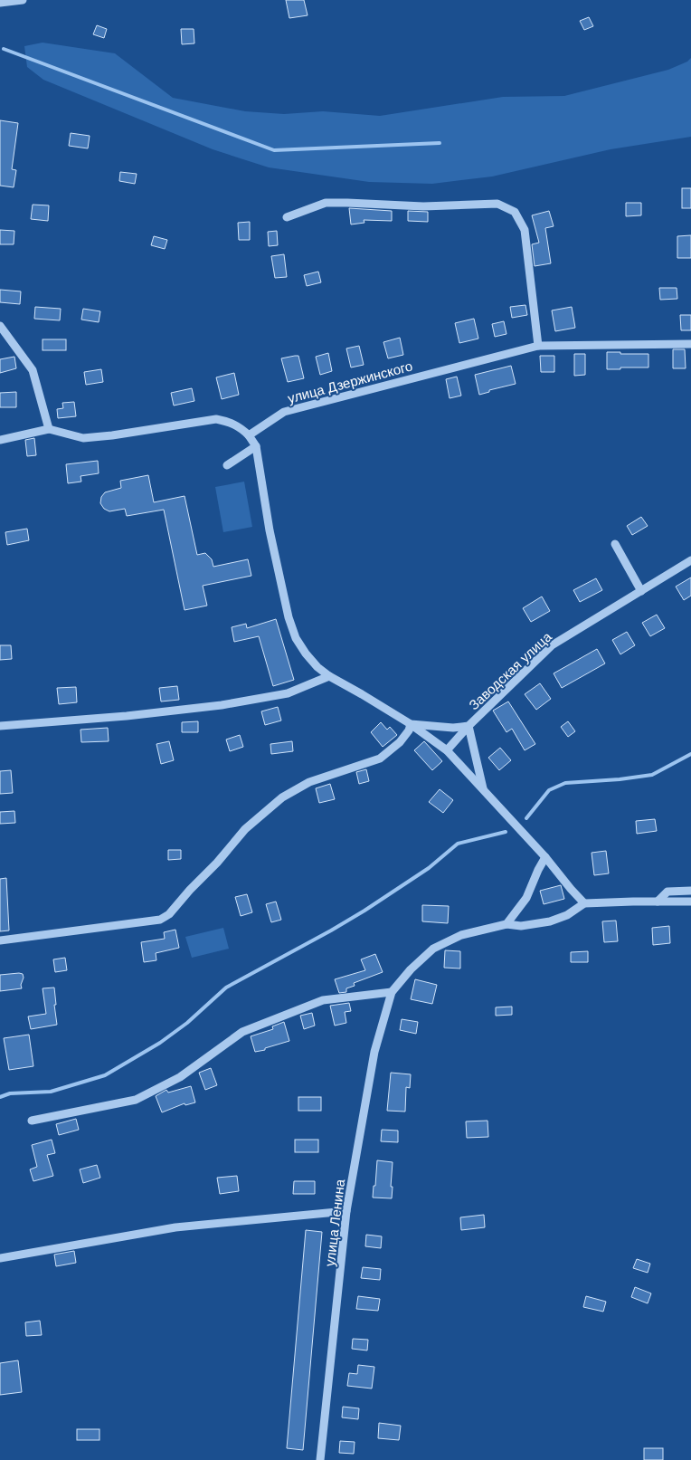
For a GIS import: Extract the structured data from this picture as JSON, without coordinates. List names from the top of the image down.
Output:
{
  "streets": {
    "street": ["улица Дзержинского", "Заводская улица", "улица Ленина"]
  },
  "crossings": [
    ["улица Дзержинского", "Заводская улица"]
  ]
}
